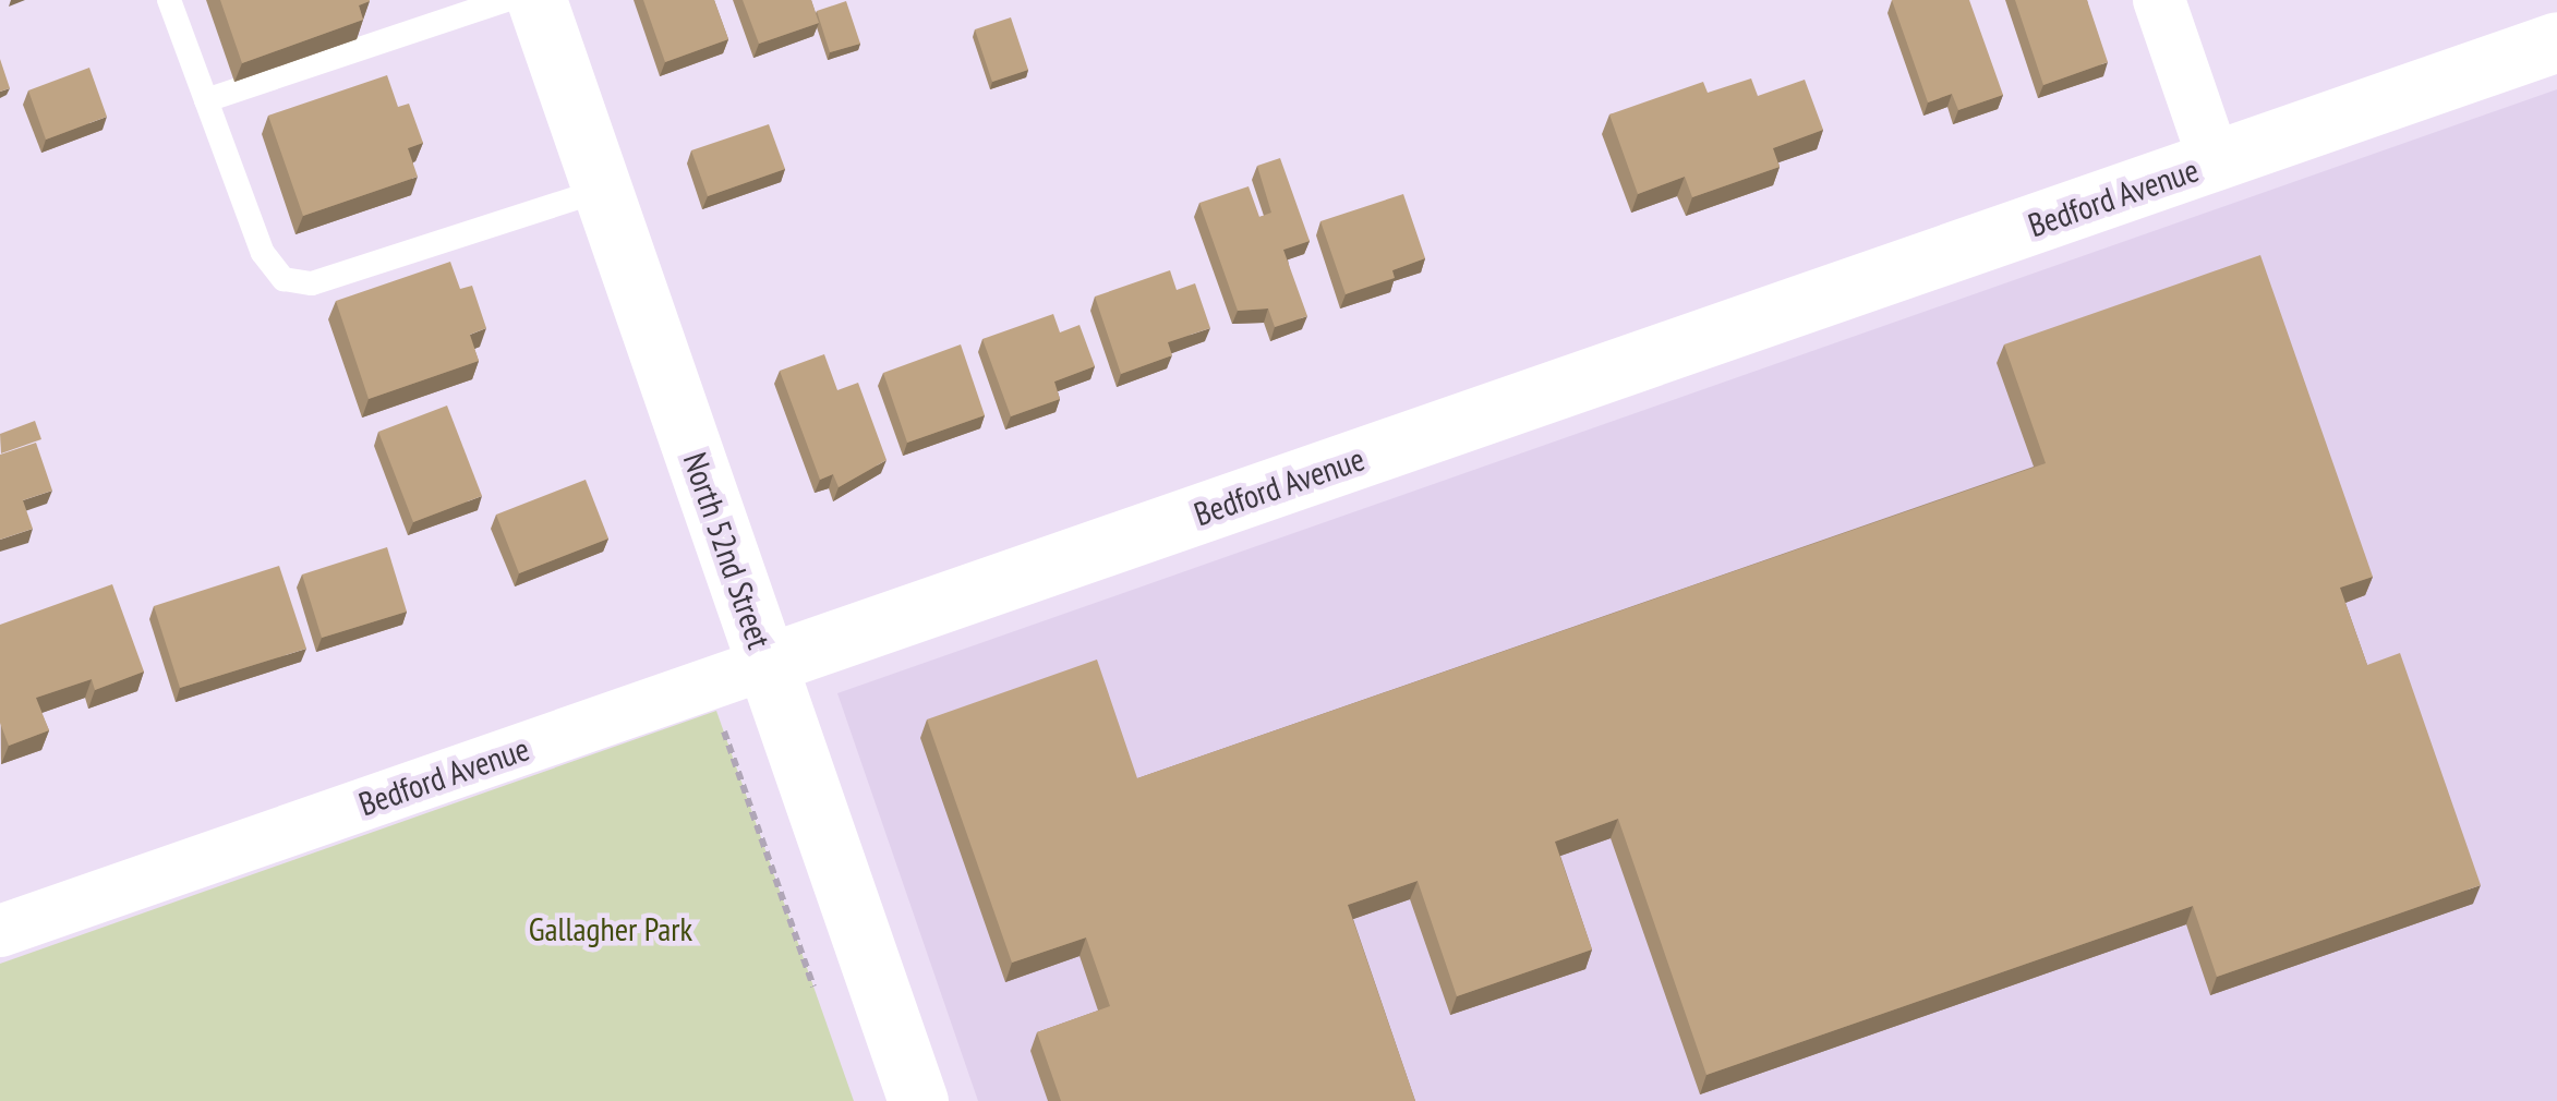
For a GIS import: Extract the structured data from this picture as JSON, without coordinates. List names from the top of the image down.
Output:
{
  "streets": {
    "street": ["Bedford Avenue", "North 52nd Street"]
  },
  "crossings": [
    ["Bedford Avenue", "North 52nd Street"]
  ],
  "parks": ["Gallagher Park"]
}
